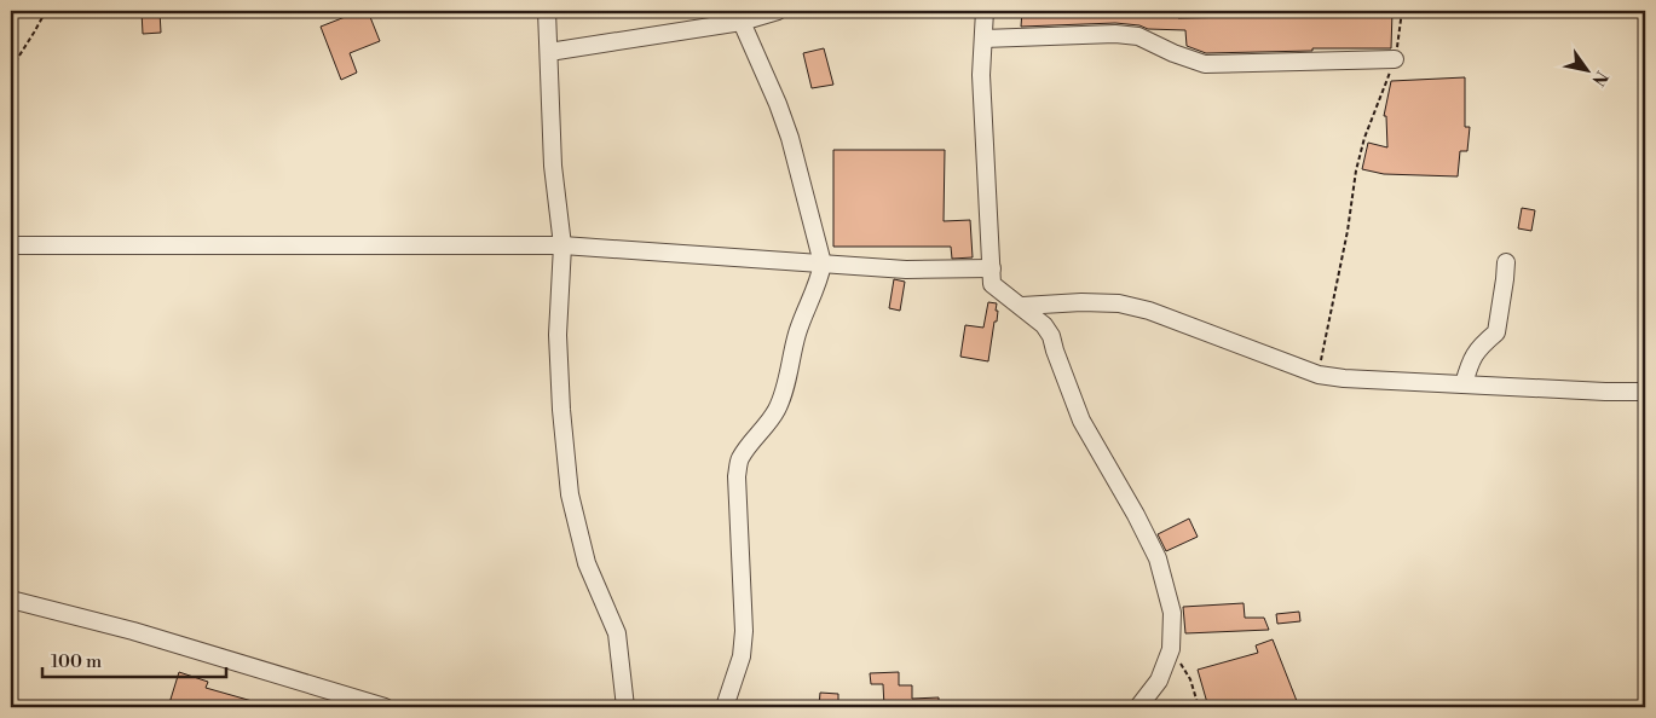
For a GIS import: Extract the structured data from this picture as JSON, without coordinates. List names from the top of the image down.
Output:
{
  "scale_bar": "100 m",
  "north": "bottom right"
}
